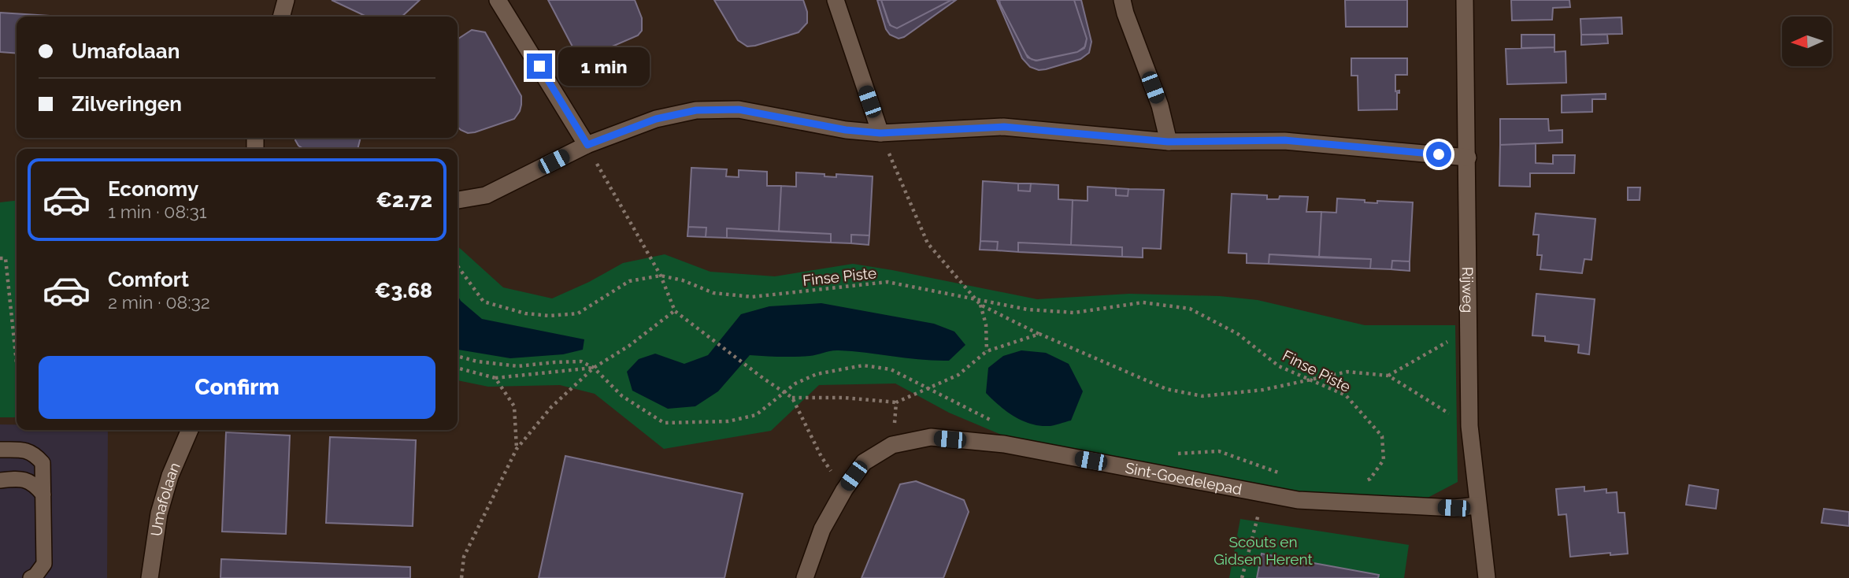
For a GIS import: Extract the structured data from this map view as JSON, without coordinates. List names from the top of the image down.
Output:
{
  "streets": {
    "street": ["Rijweg", "Sint-Goedelepad", "Umafolaan"],
    "path": ["Finse Piste"]
  },
  "crossings": [
    ["Rijweg", "Sint-Goedelepad"]
  ],
  "parks": ["Scouts en Gidsen Herent"],
  "north": "left",
  "page": {
    "banner": ["Umafolaan", "Zilveringen"],
    "bubble": "1 min",
    "list": [
      {
        "name": "Economy",
        "note": "1 min · 08:31",
        "value": "€2.72"
      },
      {
        "name": "Comfort",
        "note": "2 min · 08:32",
        "value": "€3.68"
      }
    ],
    "buttons": "Confirm"
  }
}
